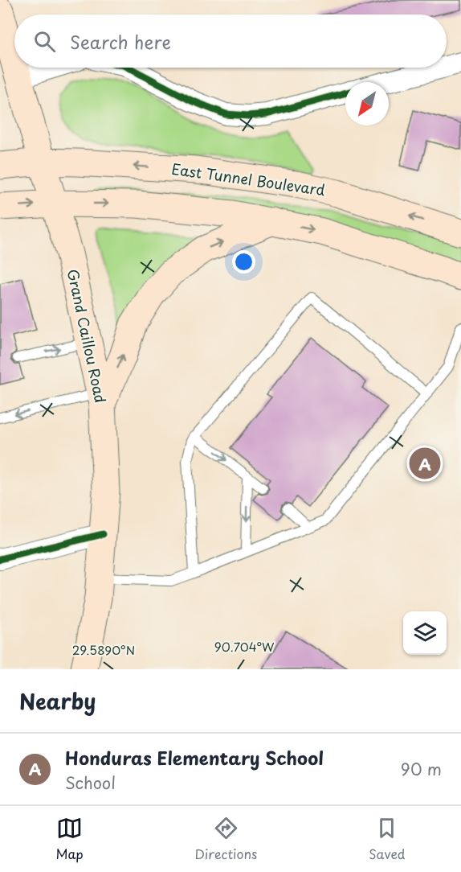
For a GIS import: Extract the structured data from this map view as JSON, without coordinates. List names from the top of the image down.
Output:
{
  "streets": {
    "main road": ["East Tunnel Boulevard", "Grand Caillou Road"]
  },
  "crossings": [
    ["East Tunnel Boulevard", "Grand Caillou Road"]
  ],
  "north": "bottom left",
  "page": {
    "search": "Search here",
    "pins": "A",
    "heading": "Nearby",
    "list": [
      {
        "mark": "A",
        "name": "Honduras Elementary School",
        "note": "School",
        "value": "90 m"
      }
    ],
    "nav": ["Map", "Directions", "Saved"]
  },
  "coordinates": ["90.704°W", "29.5890°N"]
}
